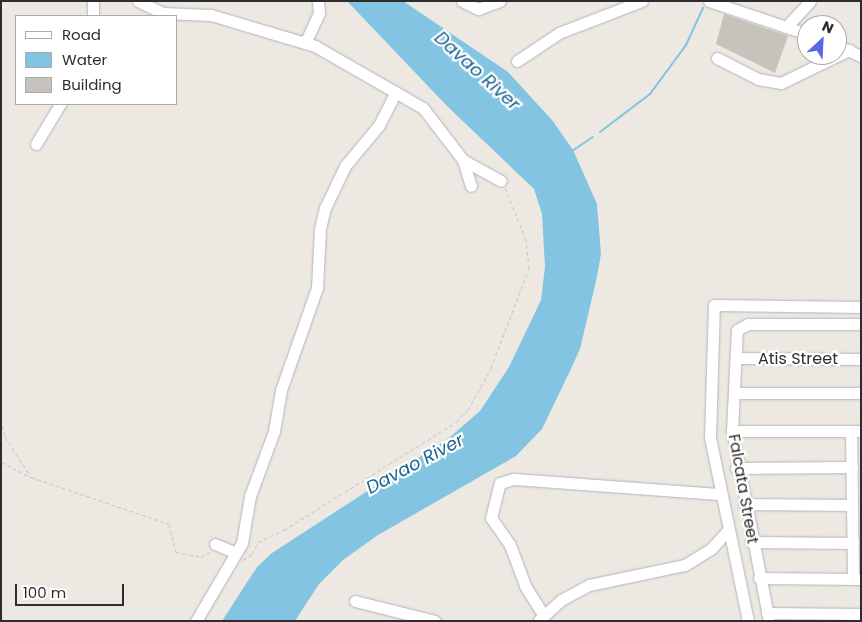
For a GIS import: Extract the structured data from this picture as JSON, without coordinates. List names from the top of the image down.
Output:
{
  "streets": {
    "street": ["Atis Street", "Falcata Street"]
  },
  "crossings": [
    ["Atis Street", "Falcata Street"]
  ],
  "water": ["Davao River"],
  "legend": ["Road", "Water", "Building"],
  "scale_bar": "100 m",
  "north": "top right"
}
